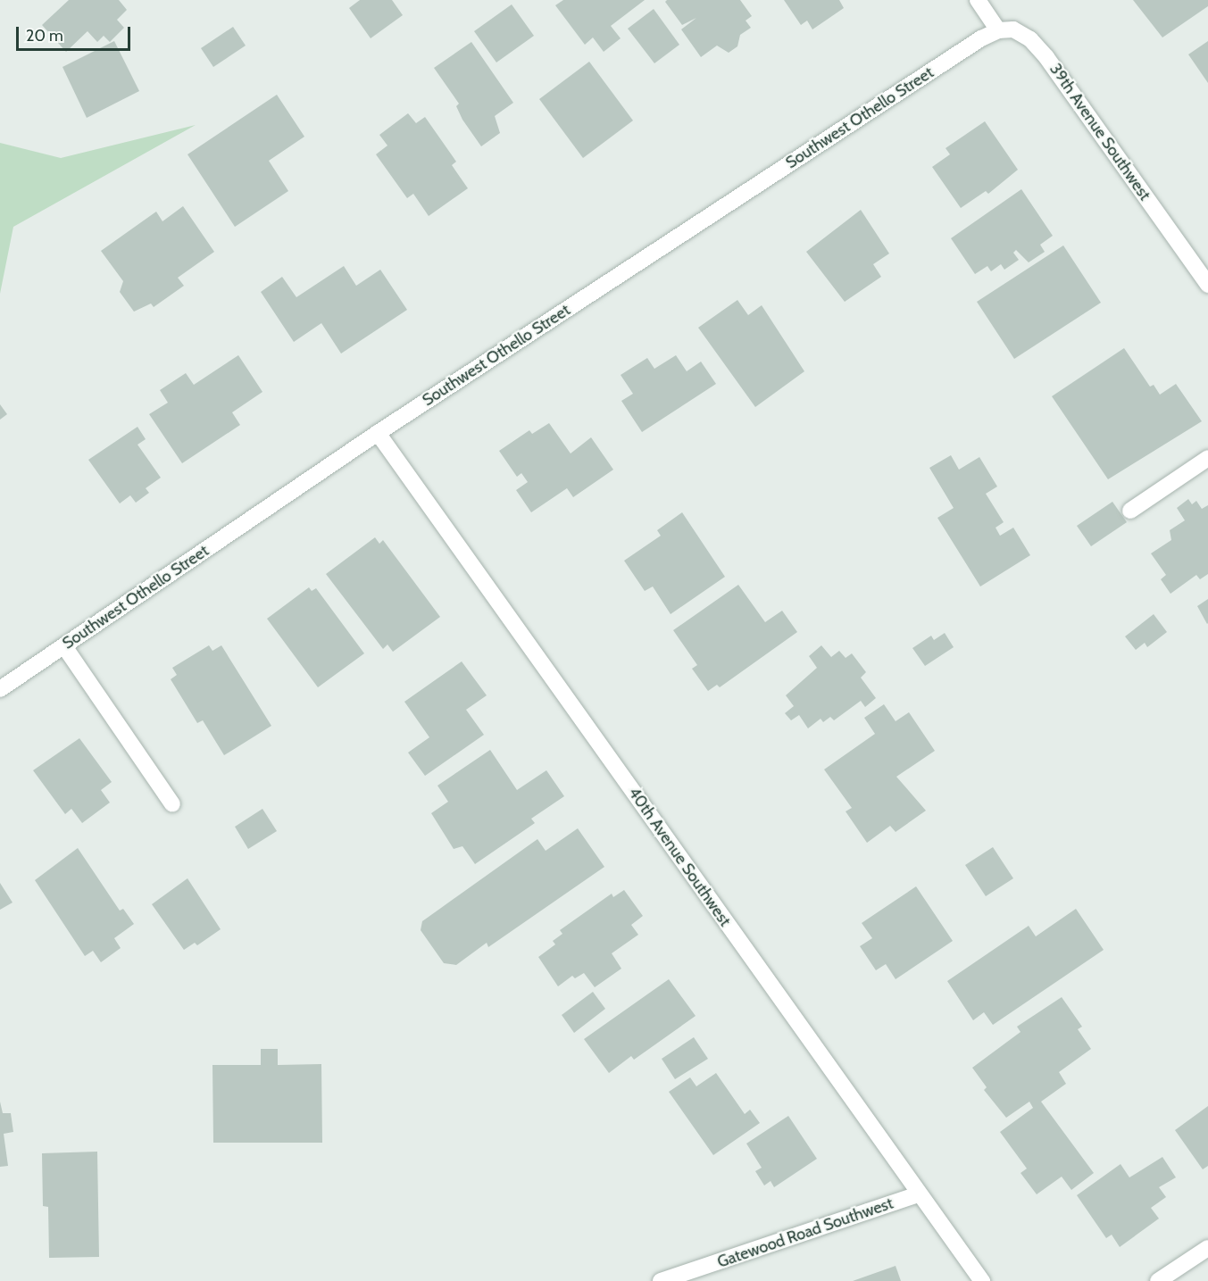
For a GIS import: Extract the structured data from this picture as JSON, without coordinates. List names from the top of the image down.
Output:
{
  "streets": {
    "street": [
      "Southwest Othello Street",
      "39th Avenue Southwest",
      "40th Avenue Southwest",
      "Gatewood Road Southwest"
    ]
  },
  "crossings": [
    ["Southwest Othello Street", "39th Avenue Southwest"],
    ["Southwest Othello Street", "40th Avenue Southwest"],
    ["40th Avenue Southwest", "Gatewood Road Southwest"]
  ],
  "scale_bar": "20 m"
}
